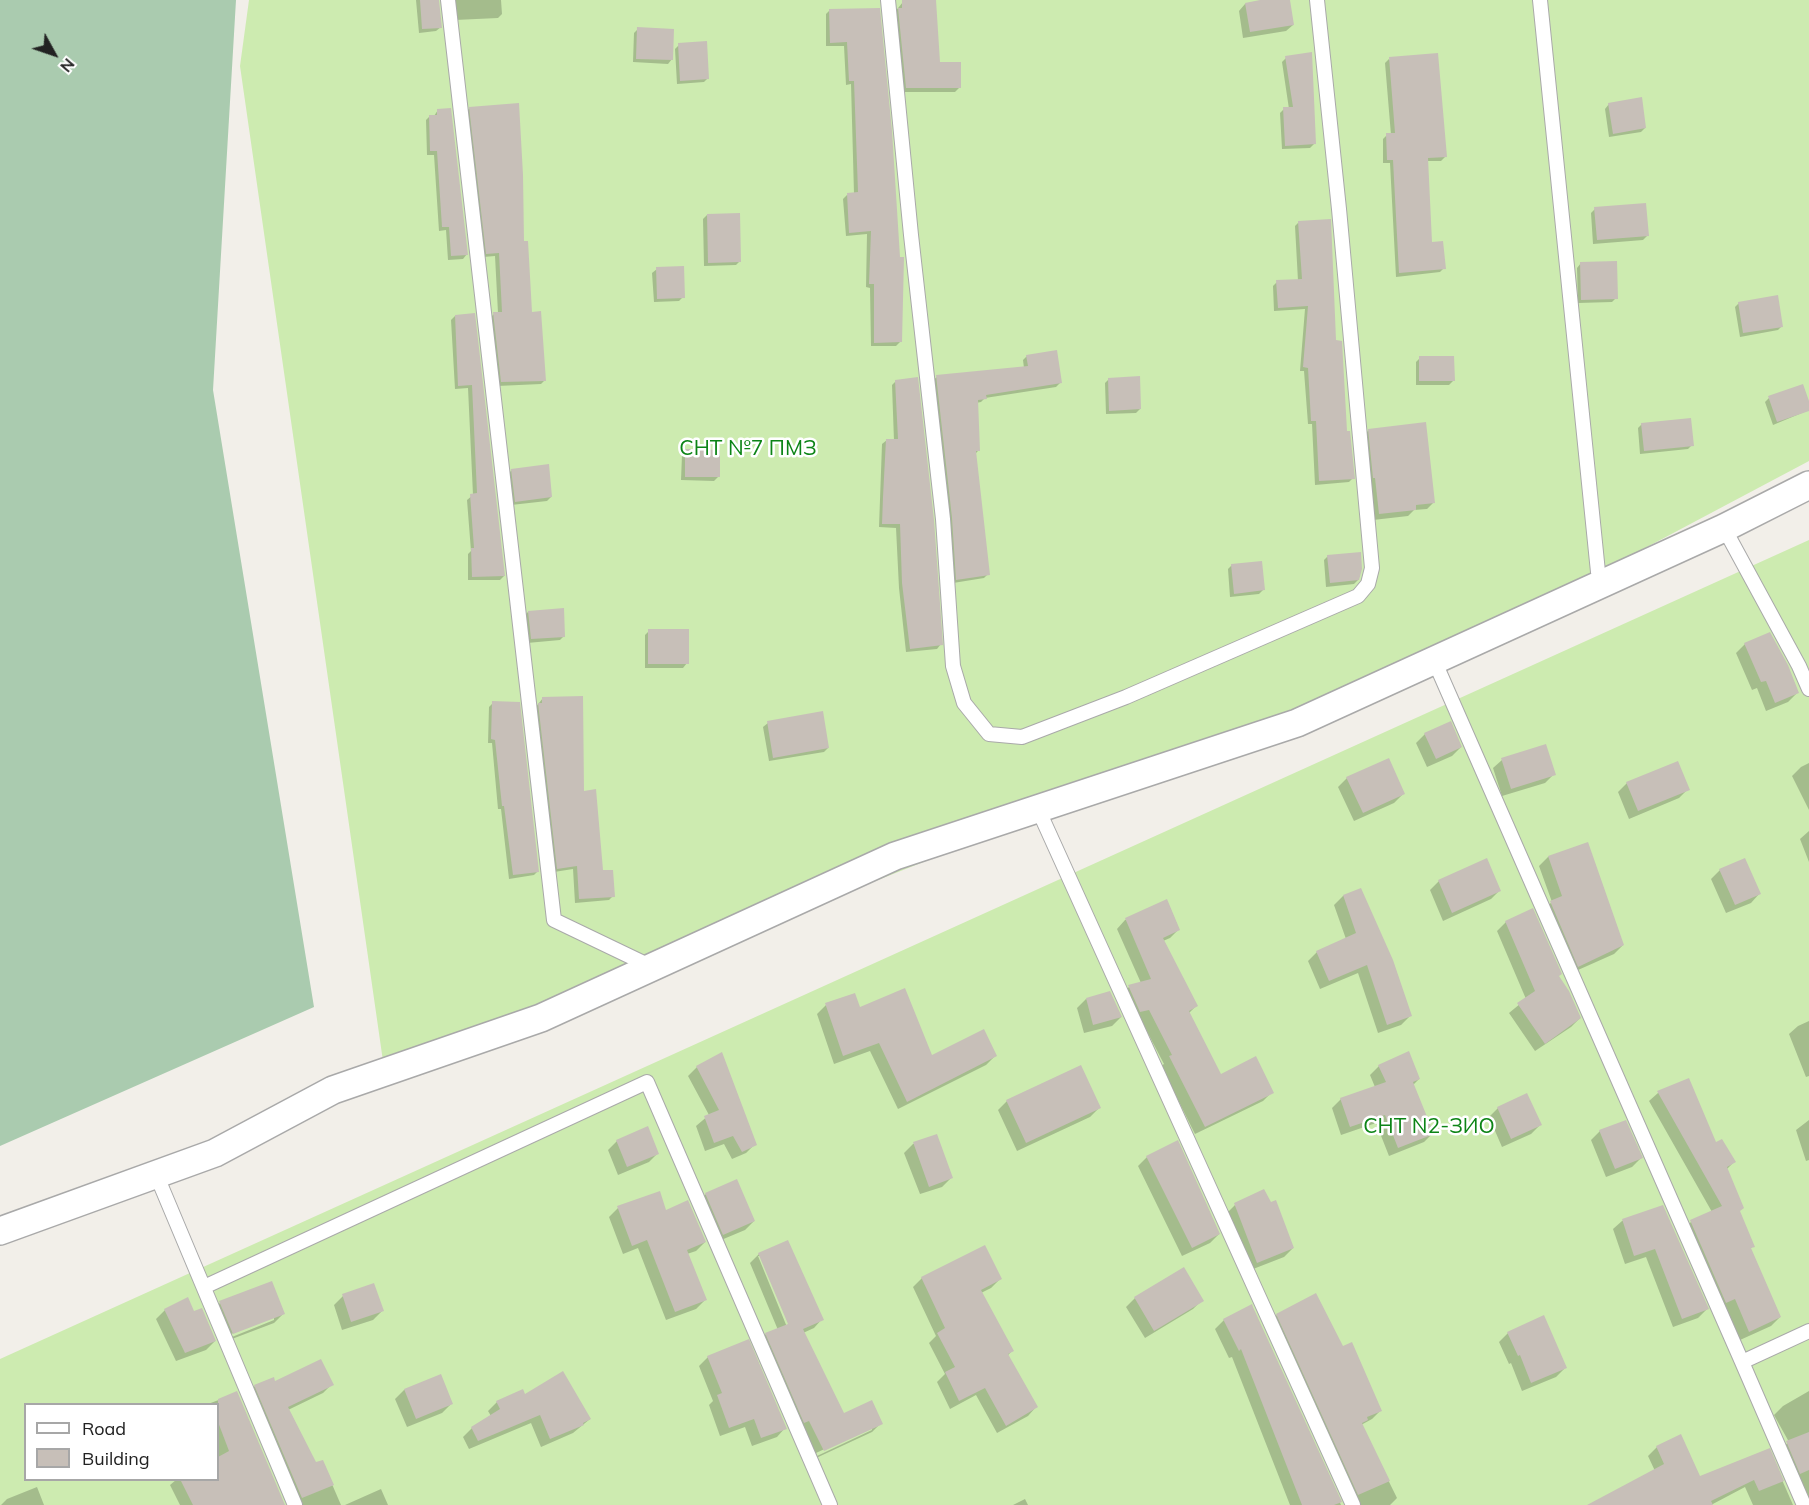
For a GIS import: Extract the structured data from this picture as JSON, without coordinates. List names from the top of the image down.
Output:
{
  "parks": ["СНТ №7 ПМЗ", "СНТ N2-ЗИО"],
  "legend": ["Road", "Building"],
  "north": "bottom right"
}
